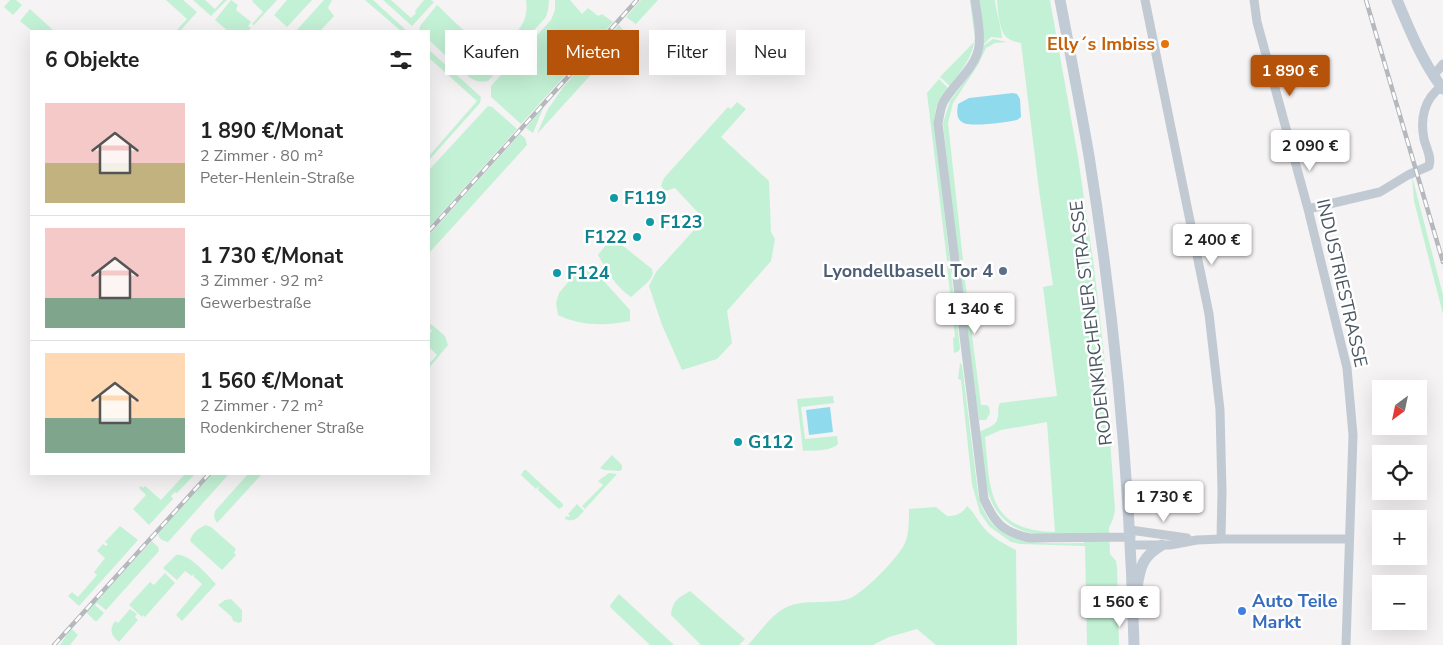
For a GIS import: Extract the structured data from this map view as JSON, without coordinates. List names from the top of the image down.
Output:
{
  "streets": {
    "main road": ["RODENKIRCHENER STRASSE"],
    "street": ["INDUSTRIESTRASSE"]
  },
  "places": [
    "Elly´s Imbiss",
    "F119",
    "F123",
    "F122",
    "Lyondellbasell Tor 4",
    "F124",
    "G112",
    "Auto Teile Markt"
  ],
  "north": "bottom left",
  "page": {
    "chip": [
      "Kaufen",
      "Mieten",
      "Filter",
      "Neu"
    ],
    "heading": "6 Objekte",
    "price": [
      "1 890 €",
      "2 090 €",
      "2 400 €",
      "1 340 €",
      "1 730 €",
      "1 560 €"
    ],
    "list": [
      {
        "name": "1 890 €/Monat",
        "note": "2 Zimmer · 80 m² · Peter-Henlein-Straße"
      },
      {
        "name": "1 730 €/Monat",
        "note": "3 Zimmer · 92 m² · Gewerbestraße"
      },
      {
        "name": "1 560 €/Monat",
        "note": "2 Zimmer · 72 m² · Rodenkirchener Straße"
      }
    ],
    "map_buttons": ["+", "−"]
  }
}
